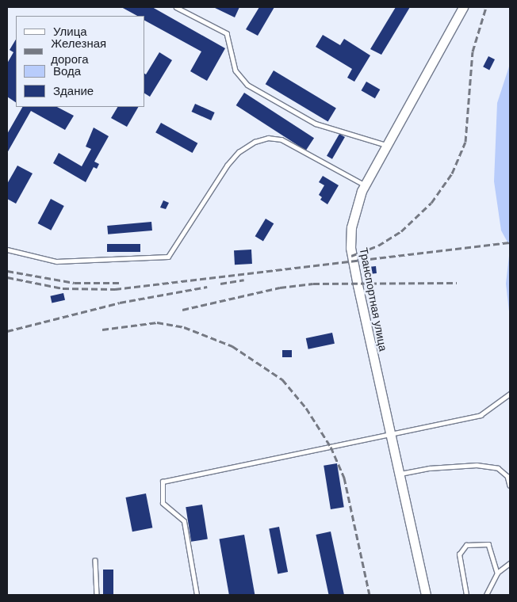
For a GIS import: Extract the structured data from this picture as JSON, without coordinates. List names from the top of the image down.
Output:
{
  "streets": {
    "street": ["Транспортная улица"]
  },
  "legend": [
    "Улица",
    "Железная дорога",
    "Вода",
    "Здание"
  ]
}
